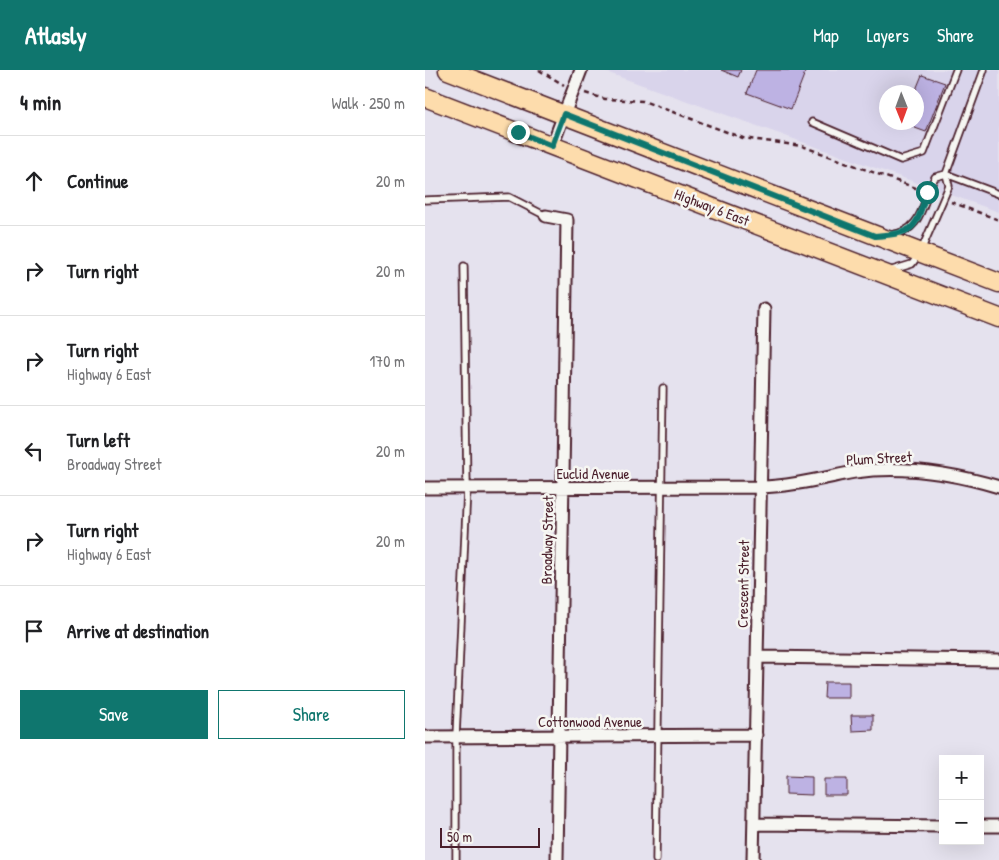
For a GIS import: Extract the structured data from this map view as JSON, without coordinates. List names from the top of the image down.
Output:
{
  "streets": {
    "main road": ["Highway 6 East"],
    "street": [
      "Plum Street",
      "Euclid Avenue",
      "Broadway Street",
      "Crescent Street",
      "Cottonwood Avenue"
    ]
  },
  "crossings": [
    ["Plum Street", "Euclid Avenue"],
    ["Plum Street", "Crescent Street"],
    ["Euclid Avenue", "Broadway Street"],
    ["Euclid Avenue", "Crescent Street"],
    ["Broadway Street", "Cottonwood Avenue"],
    ["Crescent Street", "Cottonwood Avenue"]
  ],
  "scale_bar": "50 m",
  "north": "bottom",
  "page": {
    "header": "Atlasly",
    "nav": ["Map", "Layers", "Share"],
    "heading": ["4 min", "Walk · 250 m"],
    "list": [
      ["Continue", "20 m"],
      ["Turn right", "20 m"],
      ["Turn right", "Highway 6 East", "170 m"],
      ["Turn left", "Broadway Street", "20 m"],
      ["Turn right", "Highway 6 East", "20 m"],
      "Arrive at destination"
    ],
    "buttons": ["Save", "Share"],
    "map_buttons": ["+", "−"],
    "scale": "50 m"
  }
}
